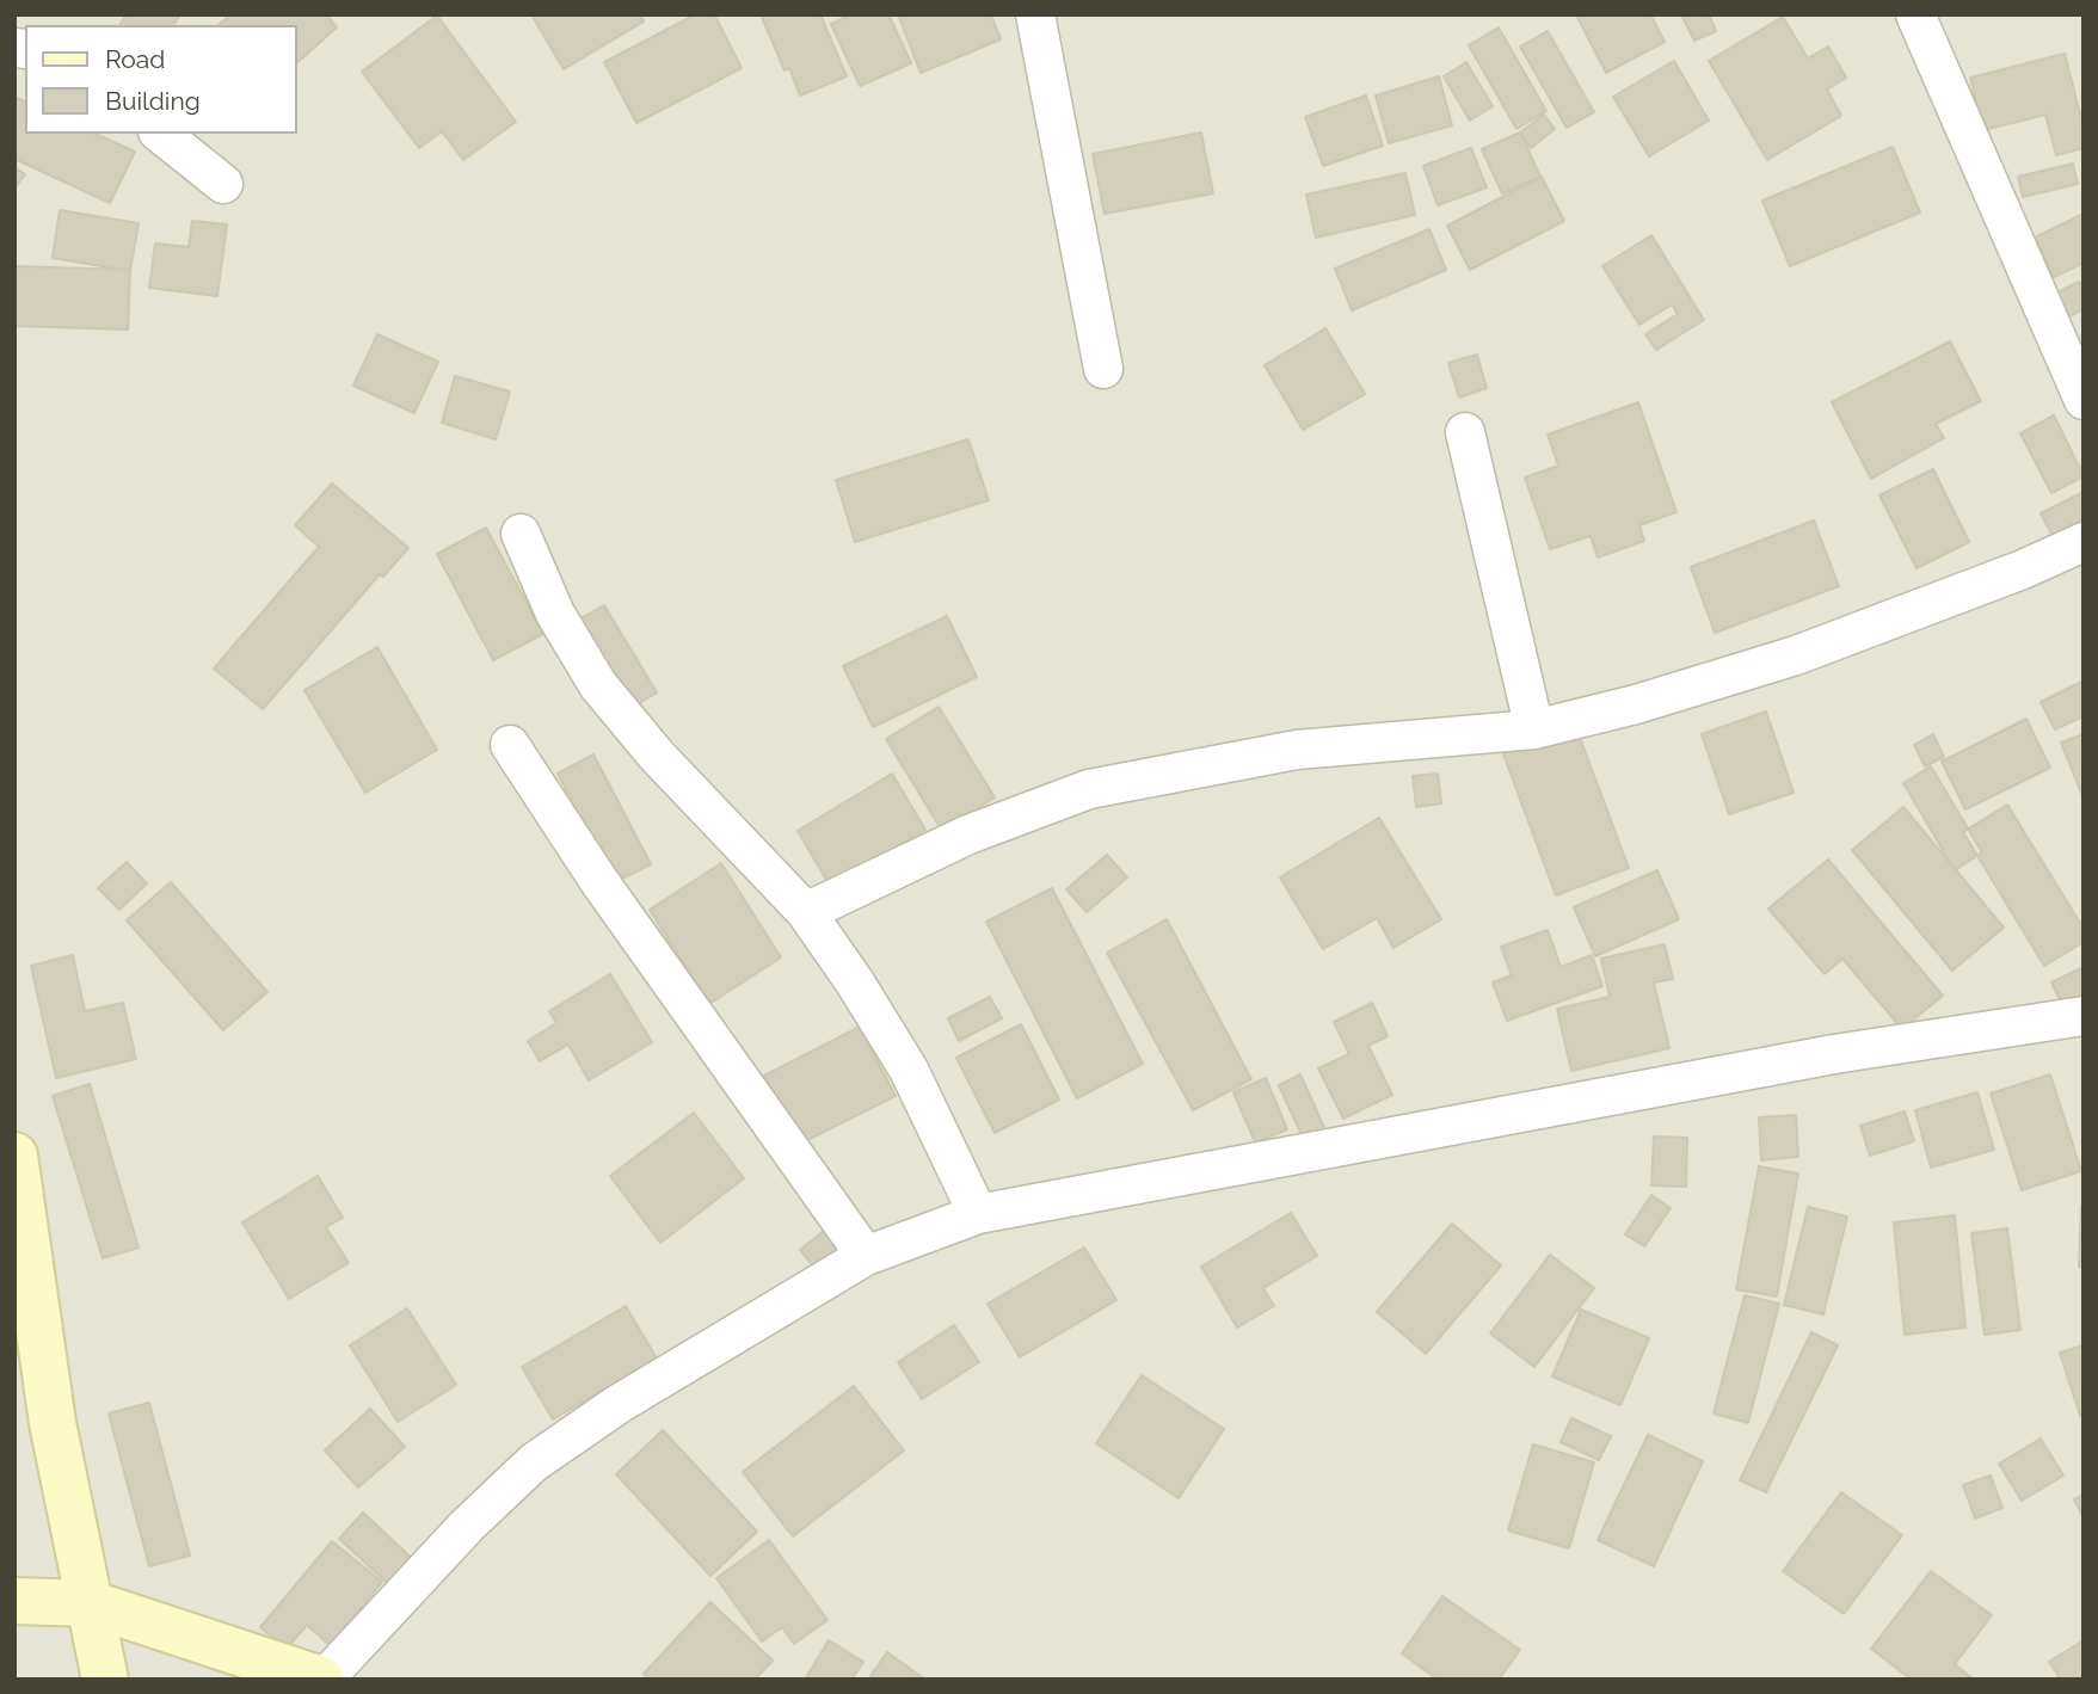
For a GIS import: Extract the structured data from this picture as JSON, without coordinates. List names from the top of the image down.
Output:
{
  "legend": ["Road", "Building"]
}
